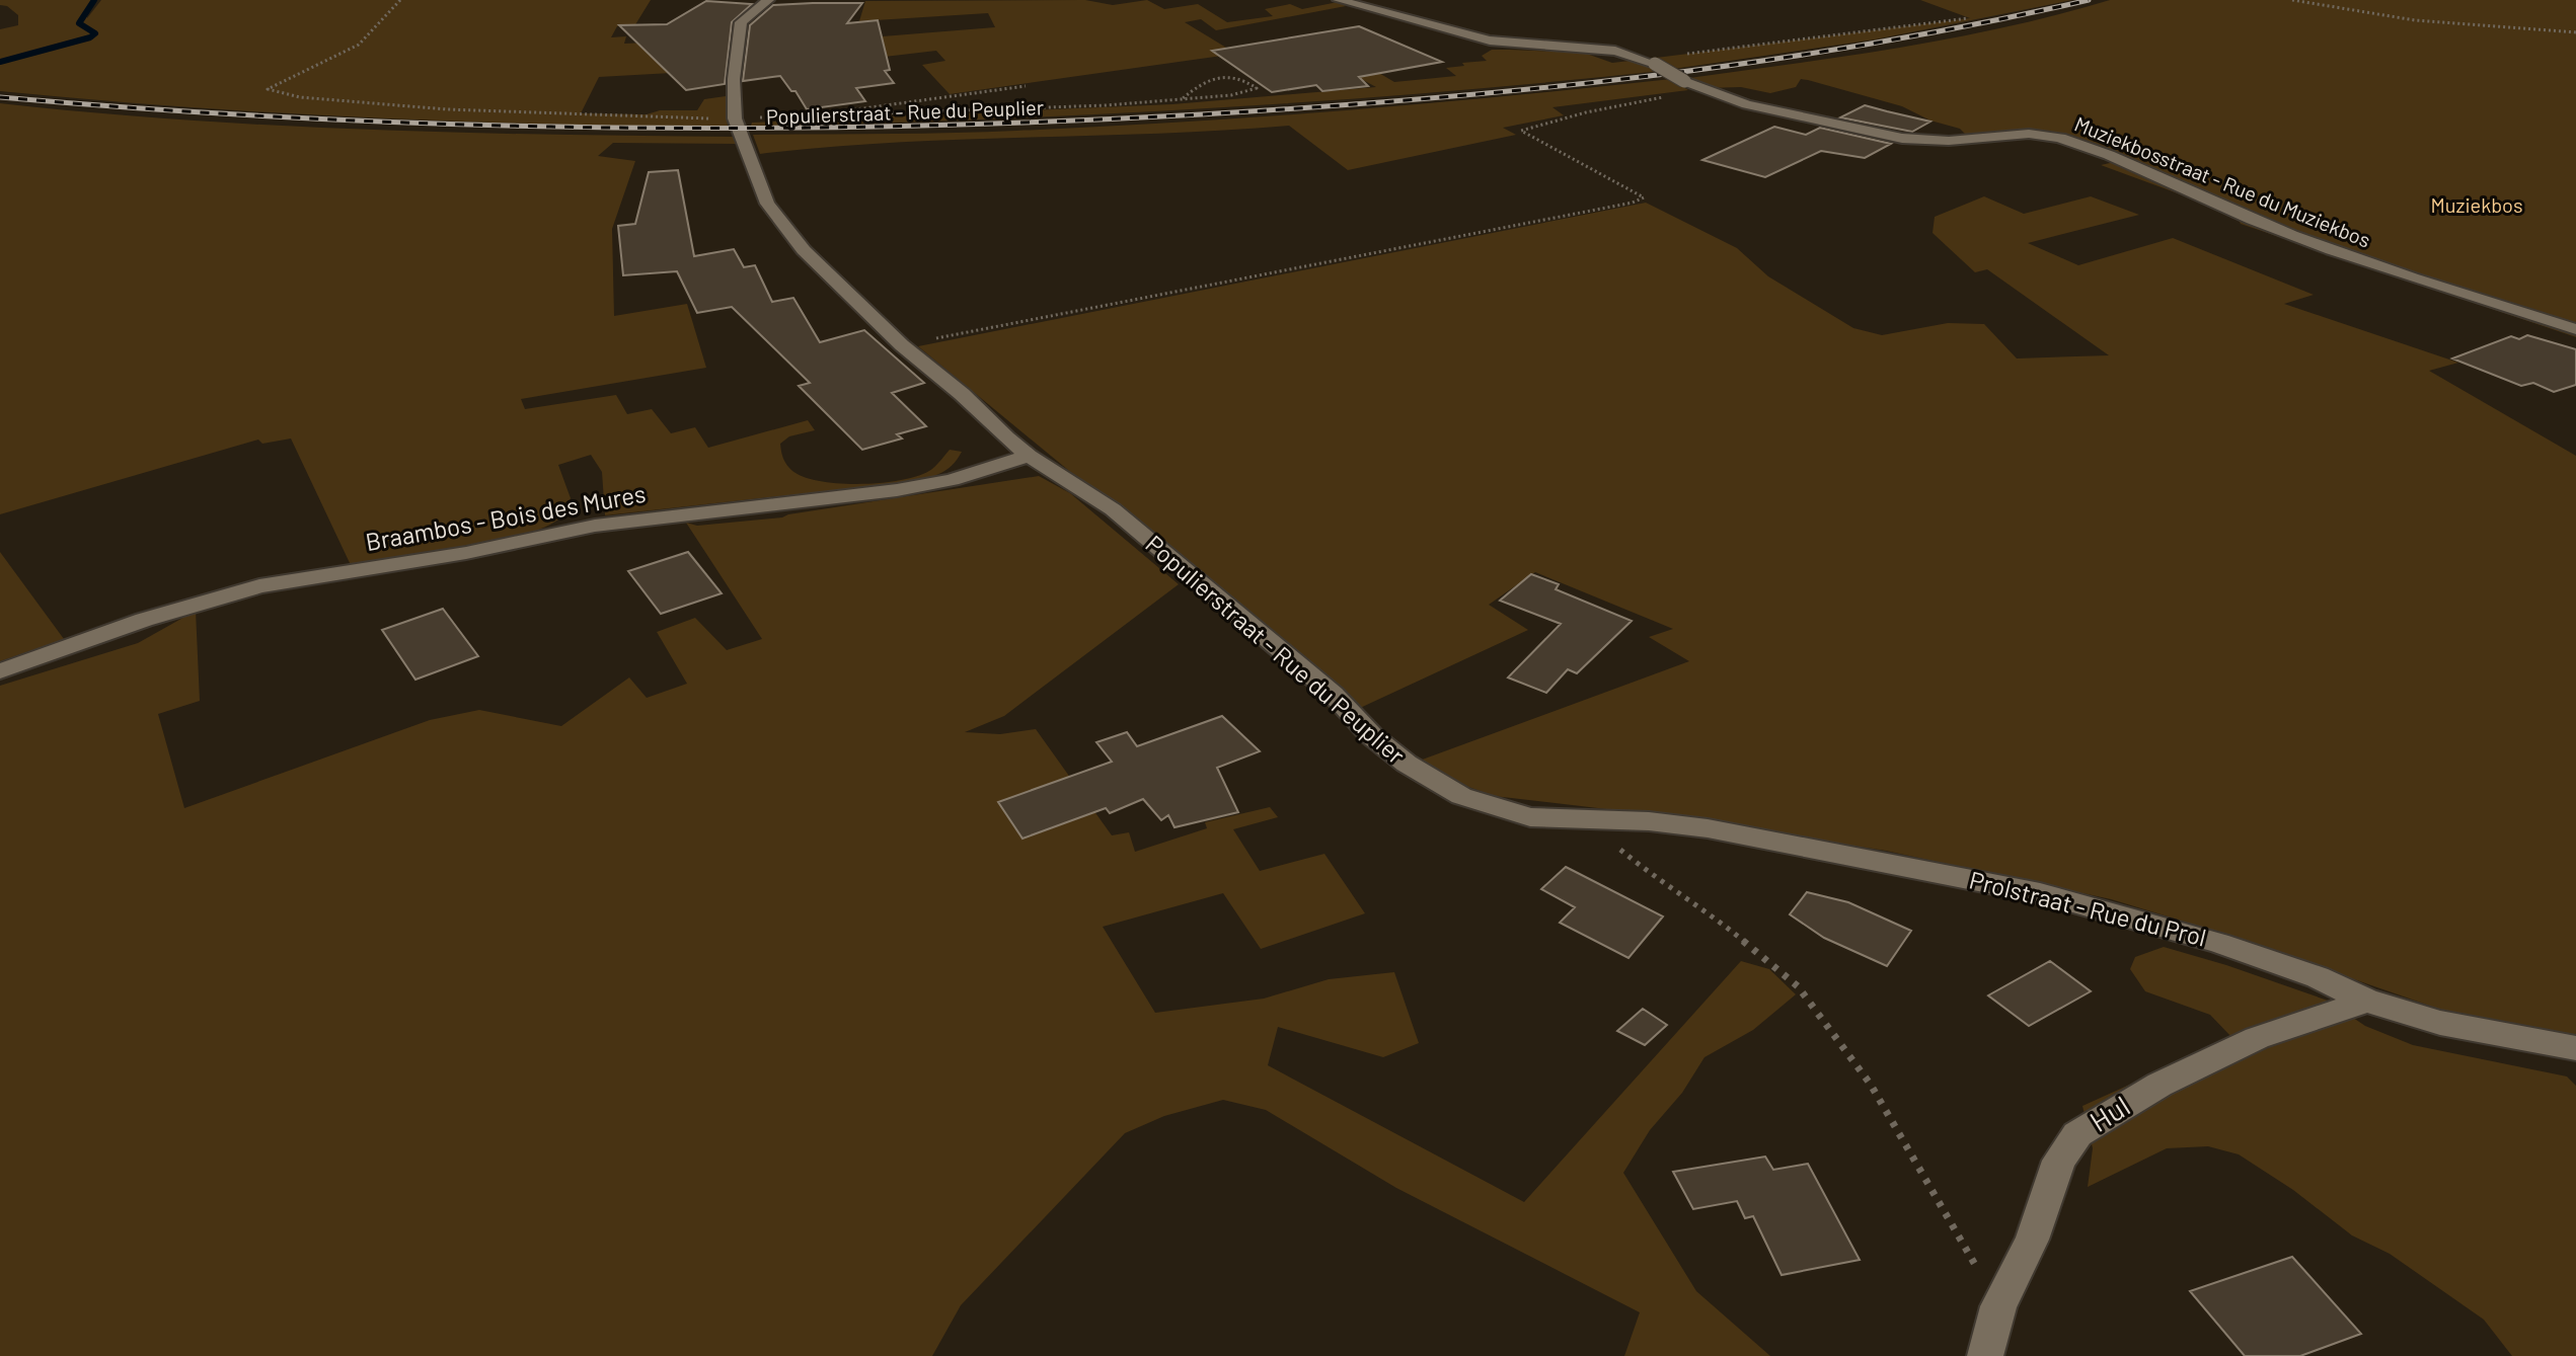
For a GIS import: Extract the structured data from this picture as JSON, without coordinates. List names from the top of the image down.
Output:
{
  "streets": {
    "street": [
      "Populierstraat - Rue du Peuplier",
      "Muziekbosstraat - Rue du Muziekbos",
      "Braambos - Bois des Mures",
      "Prolstraat - Rue du Prol",
      "Hul"
    ]
  },
  "crossings": [
    ["Populierstraat - Rue du Peuplier", "Braambos - Bois des Mures"],
    ["Populierstraat - Rue du Peuplier", "Prolstraat - Rue du Prol"],
    ["Prolstraat - Rue du Prol", "Hul"]
  ],
  "parks": ["Muziekbos"]
}
